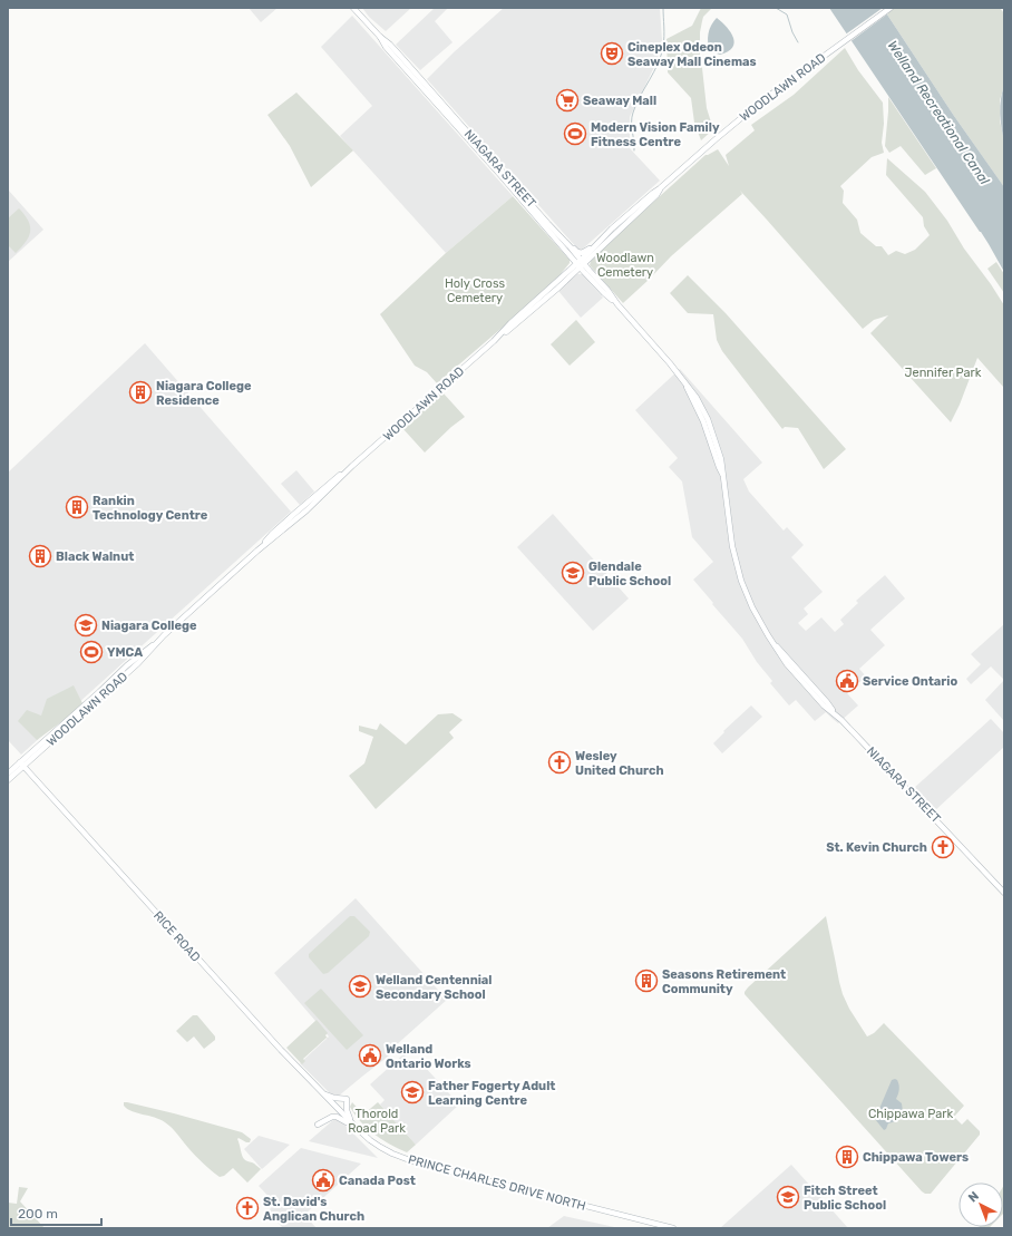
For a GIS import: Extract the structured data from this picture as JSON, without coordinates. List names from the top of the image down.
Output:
{
  "streets": {
    "main road": [
      "WOODLAWN ROAD",
      "NIAGARA STREET",
      "RICE ROAD",
      "PRINCE CHARLES DRIVE NORTH"
    ]
  },
  "crossings": [
    ["WOODLAWN ROAD", "NIAGARA STREET"],
    ["WOODLAWN ROAD", "RICE ROAD"],
    ["RICE ROAD", "PRINCE CHARLES DRIVE NORTH"]
  ],
  "water": ["Welland Recreational Canal"],
  "parks": [
    "Woodlawn Cemetery",
    "Holy Cross Cemetery",
    "Jennifer Park",
    "Thorold Road Park",
    "Chippawa Park"
  ],
  "places": {
    "theatre": ["Cineplex Odeon Seaway Mall Cinemas"],
    "supermarket": ["Seaway Mall"],
    "sports": ["Modern Vision Family Fitness Centre", "YMCA"],
    "building": [
      "Niagara College Residence",
      "Rankin Technology Centre",
      "Black Walnut",
      "Seasons Retirement Community",
      "Chippawa Towers"
    ],
    "school or university": [
      "Glendale Public School",
      "Niagara College",
      "Welland Centennial Secondary School",
      "Father Fogerty Adult Learning Centre",
      "Fitch Street Public School"
    ],
    "public building": ["Service Ontario", "Welland Ontario Works", "Canada Post"],
    "church": ["Wesley United Church", "St. Kevin Church", "St. David's Anglican Church"]
  },
  "scale_bar": "200 m",
  "north": "top left"
}
